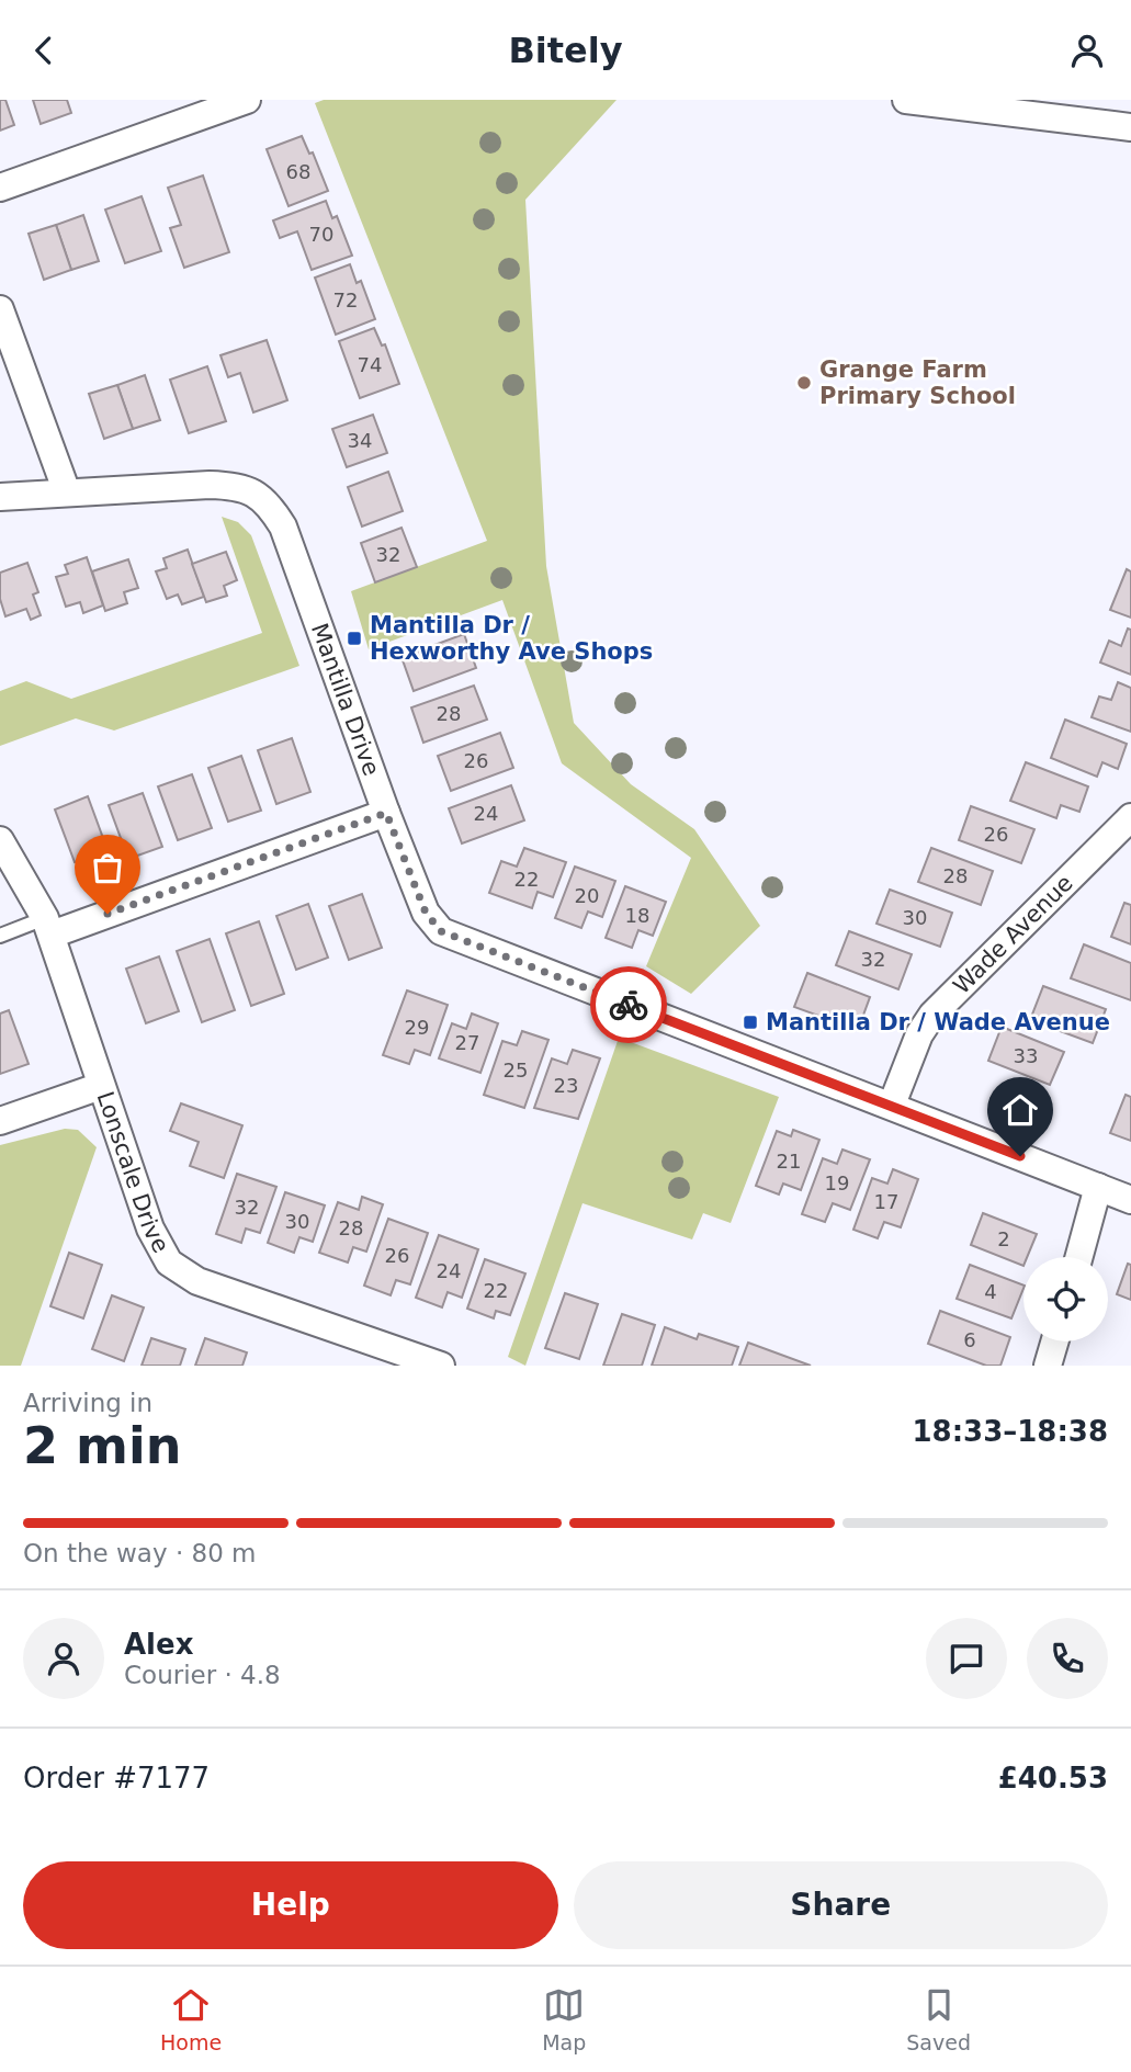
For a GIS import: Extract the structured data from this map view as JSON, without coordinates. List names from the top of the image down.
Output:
{
  "streets": {
    "street": ["Mantilla Drive", "Wade Avenue", "Lonscale Drive"]
  },
  "crossings": [
    ["Mantilla Drive", "Wade Avenue"]
  ],
  "places": {
    "other": ["Grange Farm Primary School"],
    "transit": ["Mantilla Dr / Hexworthy Ave Shops", "Mantilla Dr / Wade Avenue"]
  },
  "house_numbers": [
    "68",
    "70",
    "72",
    "74",
    "34",
    "32",
    "28",
    "26",
    "24",
    "26",
    "28",
    "22",
    "20",
    "18",
    "30",
    "32",
    "29",
    "27",
    "33",
    "25",
    "23",
    "21",
    "19",
    "17",
    "32",
    "30",
    "28",
    "2",
    "26",
    "24",
    "22",
    "4",
    "6"
  ],
  "page": {
    "header": "Bitely",
    "heading": ["2 min", "Arriving in", "18:33–18:38"],
    "panel": [
      "Alex",
      "Courier · 4.8",
      "Order #7177",
      "£40.53"
    ],
    "bar": "On the way · 80 m",
    "buttons": ["Help", "Share"],
    "tabs": ["Home", "Map", "Saved"]
  }
}
